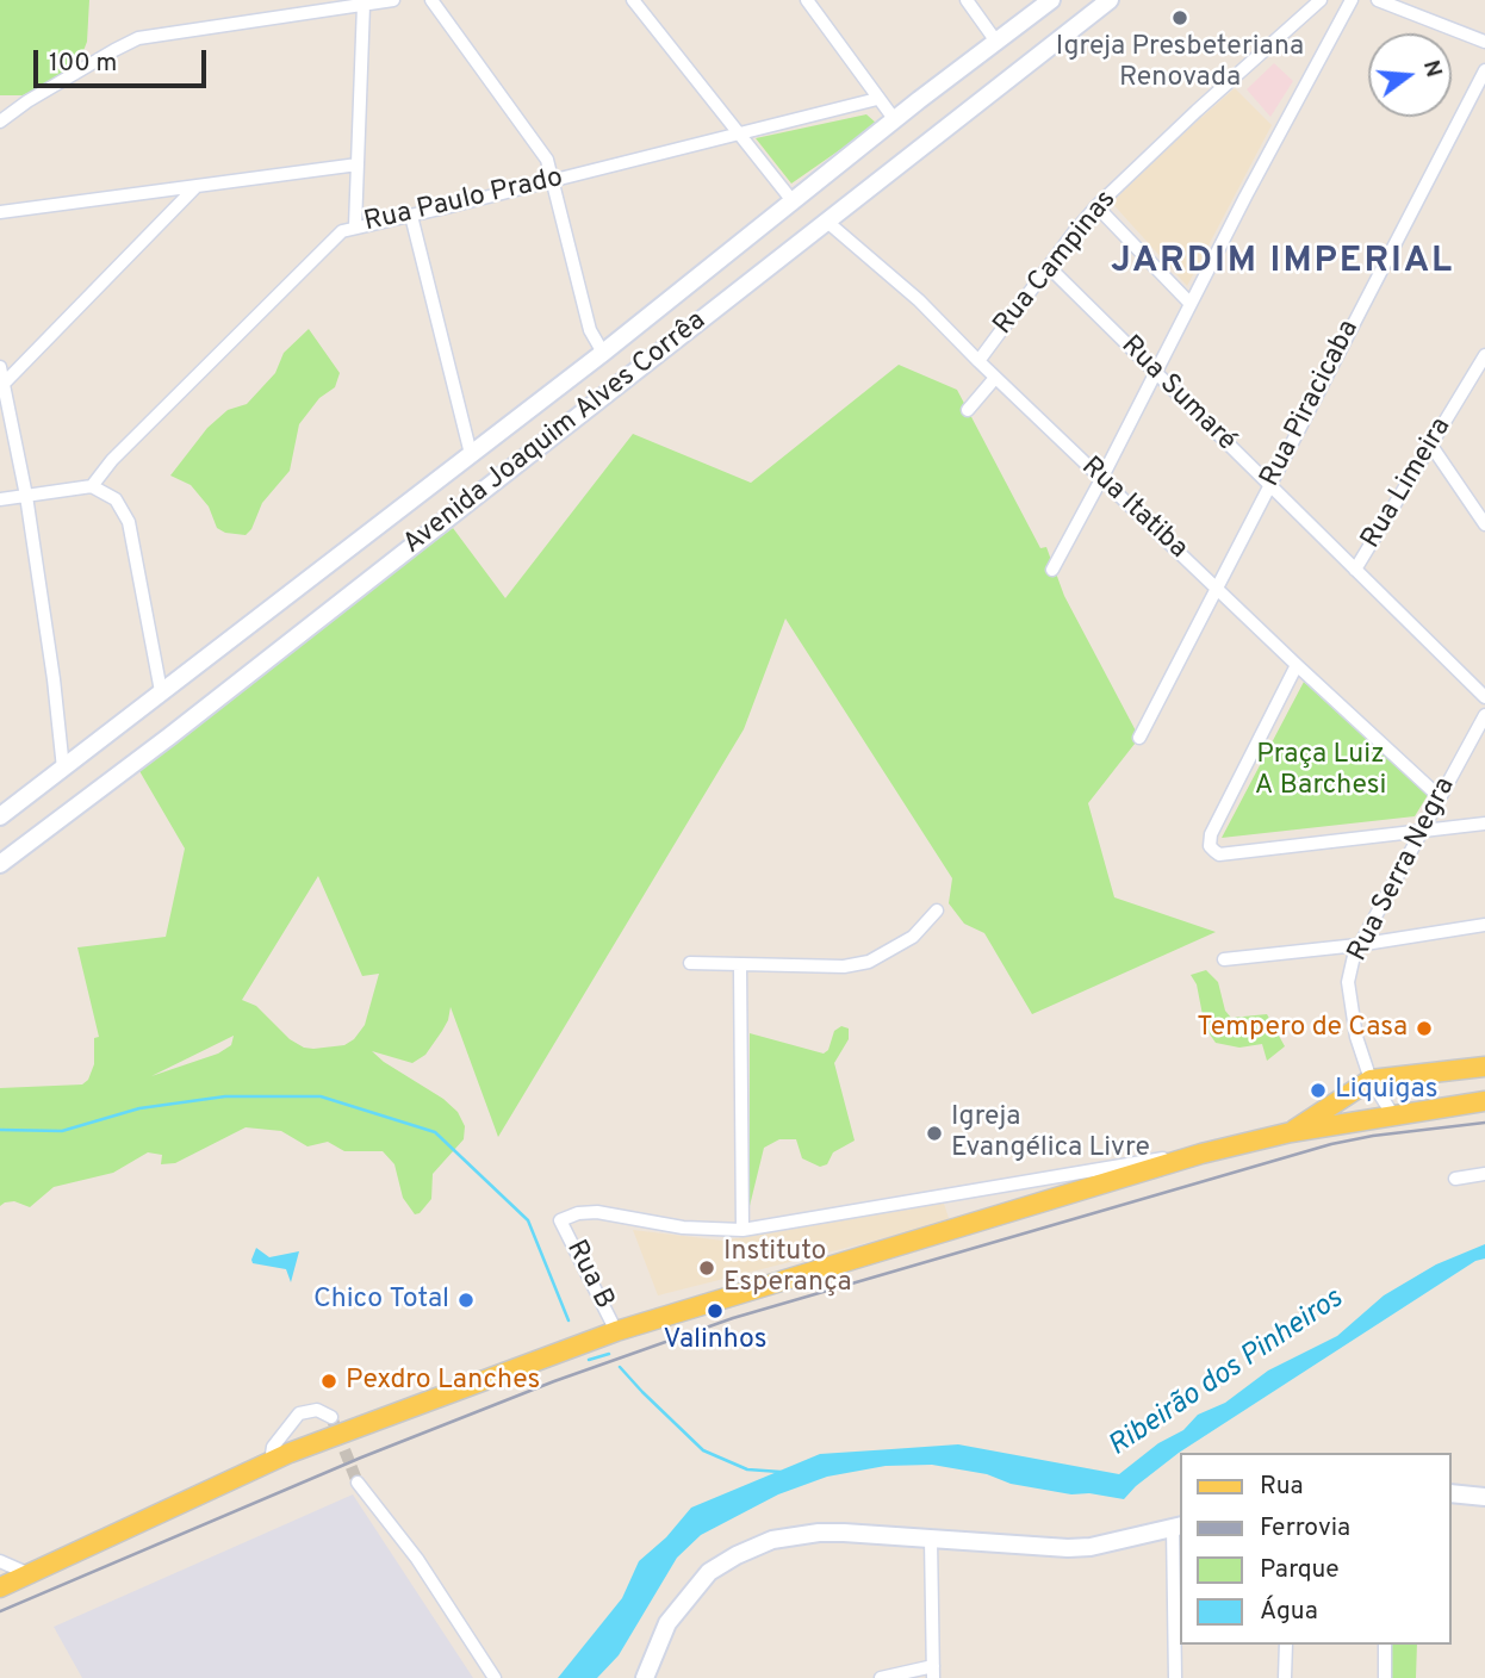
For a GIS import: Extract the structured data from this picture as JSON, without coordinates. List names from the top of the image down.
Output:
{
  "streets": {
    "main road": ["Avenida Joaquim Alves Corrêa"],
    "street": [
      "Rua Paulo Prado",
      "Rua Campinas",
      "Rua Sumaré",
      "Rua Piracicaba",
      "Rua Limeira",
      "Rua Itatiba",
      "Rua Serra Negra",
      "Rua B"
    ]
  },
  "crossings": [
    ["Rua Campinas", "Rua Sumaré"],
    ["Rua Campinas", "Rua Itatiba"],
    ["Rua Sumaré", "Rua Piracicaba"],
    ["Rua Sumaré", "Rua Limeira"],
    ["Rua Piracicaba", "Rua Itatiba"],
    ["Avenida Joaquim Alves Corrêa", "Rua Itatiba"],
    ["Rua Itatiba", "Rua Serra Negra"]
  ],
  "districts": ["JARDIM IMPERIAL"],
  "water": ["Ribeirão dos Pinheiros"],
  "parks": ["Praça Luiz A Barchesi"],
  "places": [
    "Igreja Presbeteriana Renovada",
    "Tempero de Casa",
    "Liquigas",
    "Igreja Evangélica Livre",
    "Instituto Esperança",
    "Chico Total",
    "Valinhos",
    "Pexdro Lanches"
  ],
  "legend": [
    "Rua",
    "Ferrovia",
    "Parque",
    "Água"
  ],
  "scale_bar": "100 m",
  "north": "right"
}
